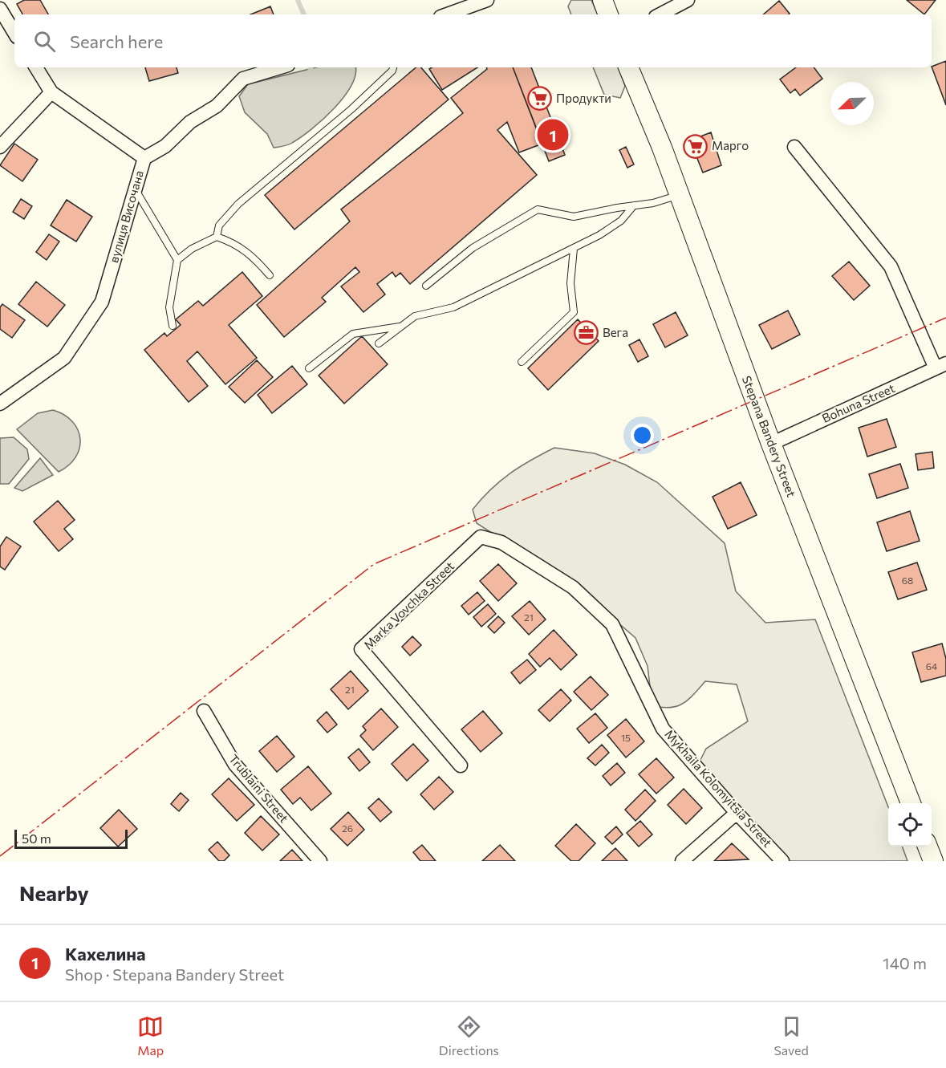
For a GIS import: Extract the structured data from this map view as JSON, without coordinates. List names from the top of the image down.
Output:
{
  "streets": {
    "main road": ["Stepana Bandery Street"],
    "street": [
      "вулиця Височана",
      "Bohuna Street",
      "Marka Vovchka Street",
      "Trublaini Street",
      "Mykhaila Kolomyitsia Street"
    ]
  },
  "crossings": [
    ["Bohuna Street", "Stepana Bandery Street"],
    ["Marka Vovchka Street", "Mykhaila Kolomyitsia Street"]
  ],
  "places": {
    "supermarket": ["Продукти", "Марго"],
    "office": ["Вега"]
  },
  "house_numbers": [
    "68",
    "21",
    "64",
    "21",
    "15",
    "26"
  ],
  "scale_bar": "50 m",
  "north": "bottom left",
  "page": {
    "search": "Search here",
    "pins": "1",
    "scale": "50 m",
    "heading": "Nearby",
    "list": [
      {
        "mark": "1",
        "name": "Кахелина",
        "note": "Shop · Stepana Bandery Street",
        "value": "140 m"
      }
    ],
    "nav": ["Map", "Directions", "Saved"]
  }
}
